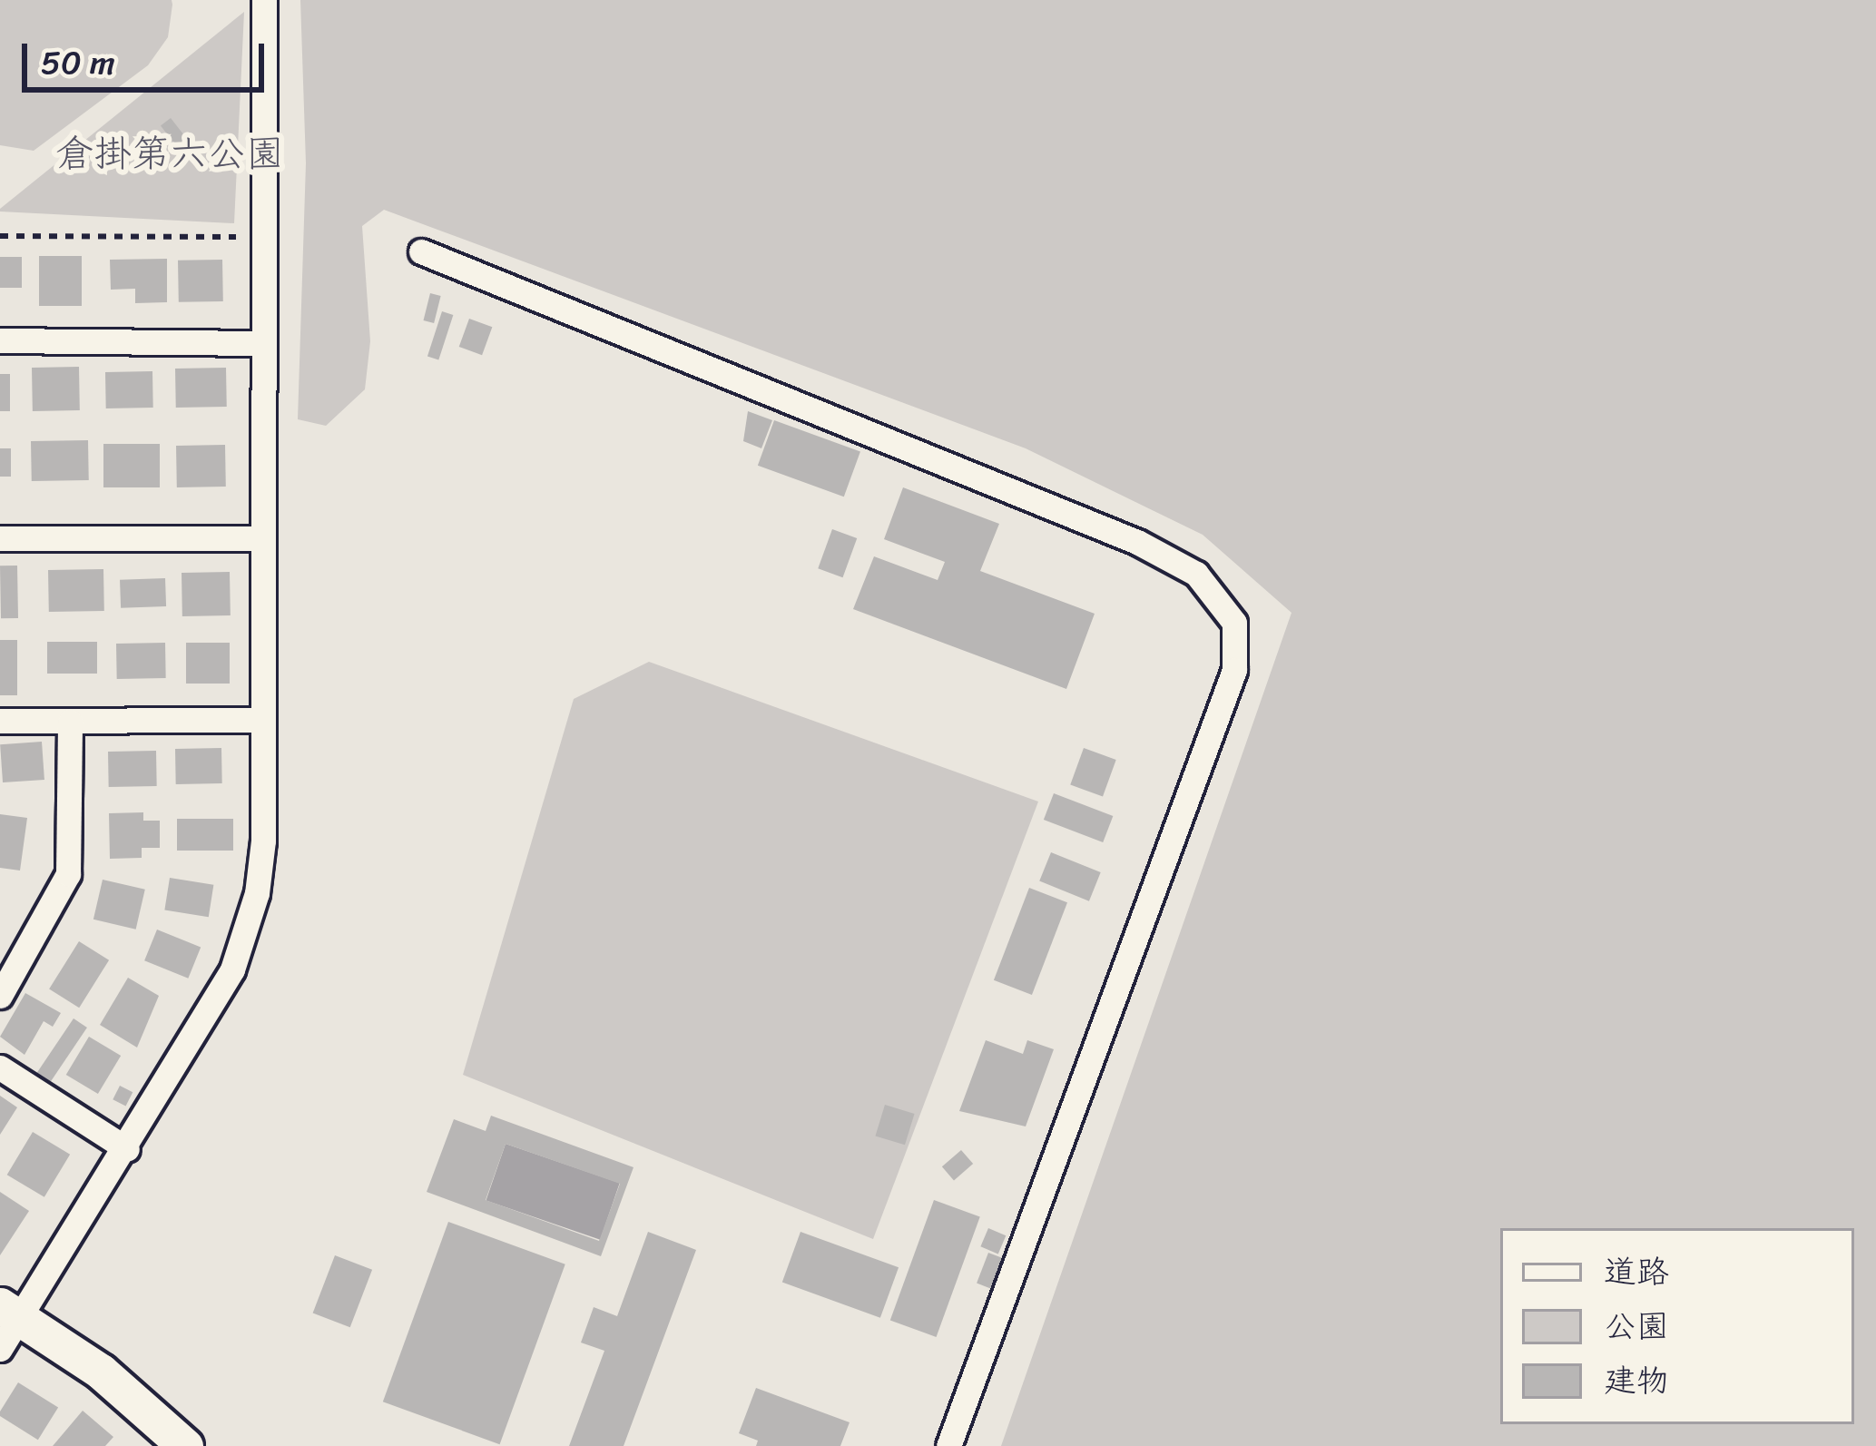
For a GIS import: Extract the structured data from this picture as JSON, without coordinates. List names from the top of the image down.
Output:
{
  "parks": ["倉掛第六公園"],
  "legend": ["道路", "公園", "建物"],
  "scale_bar": "50 m"
}
